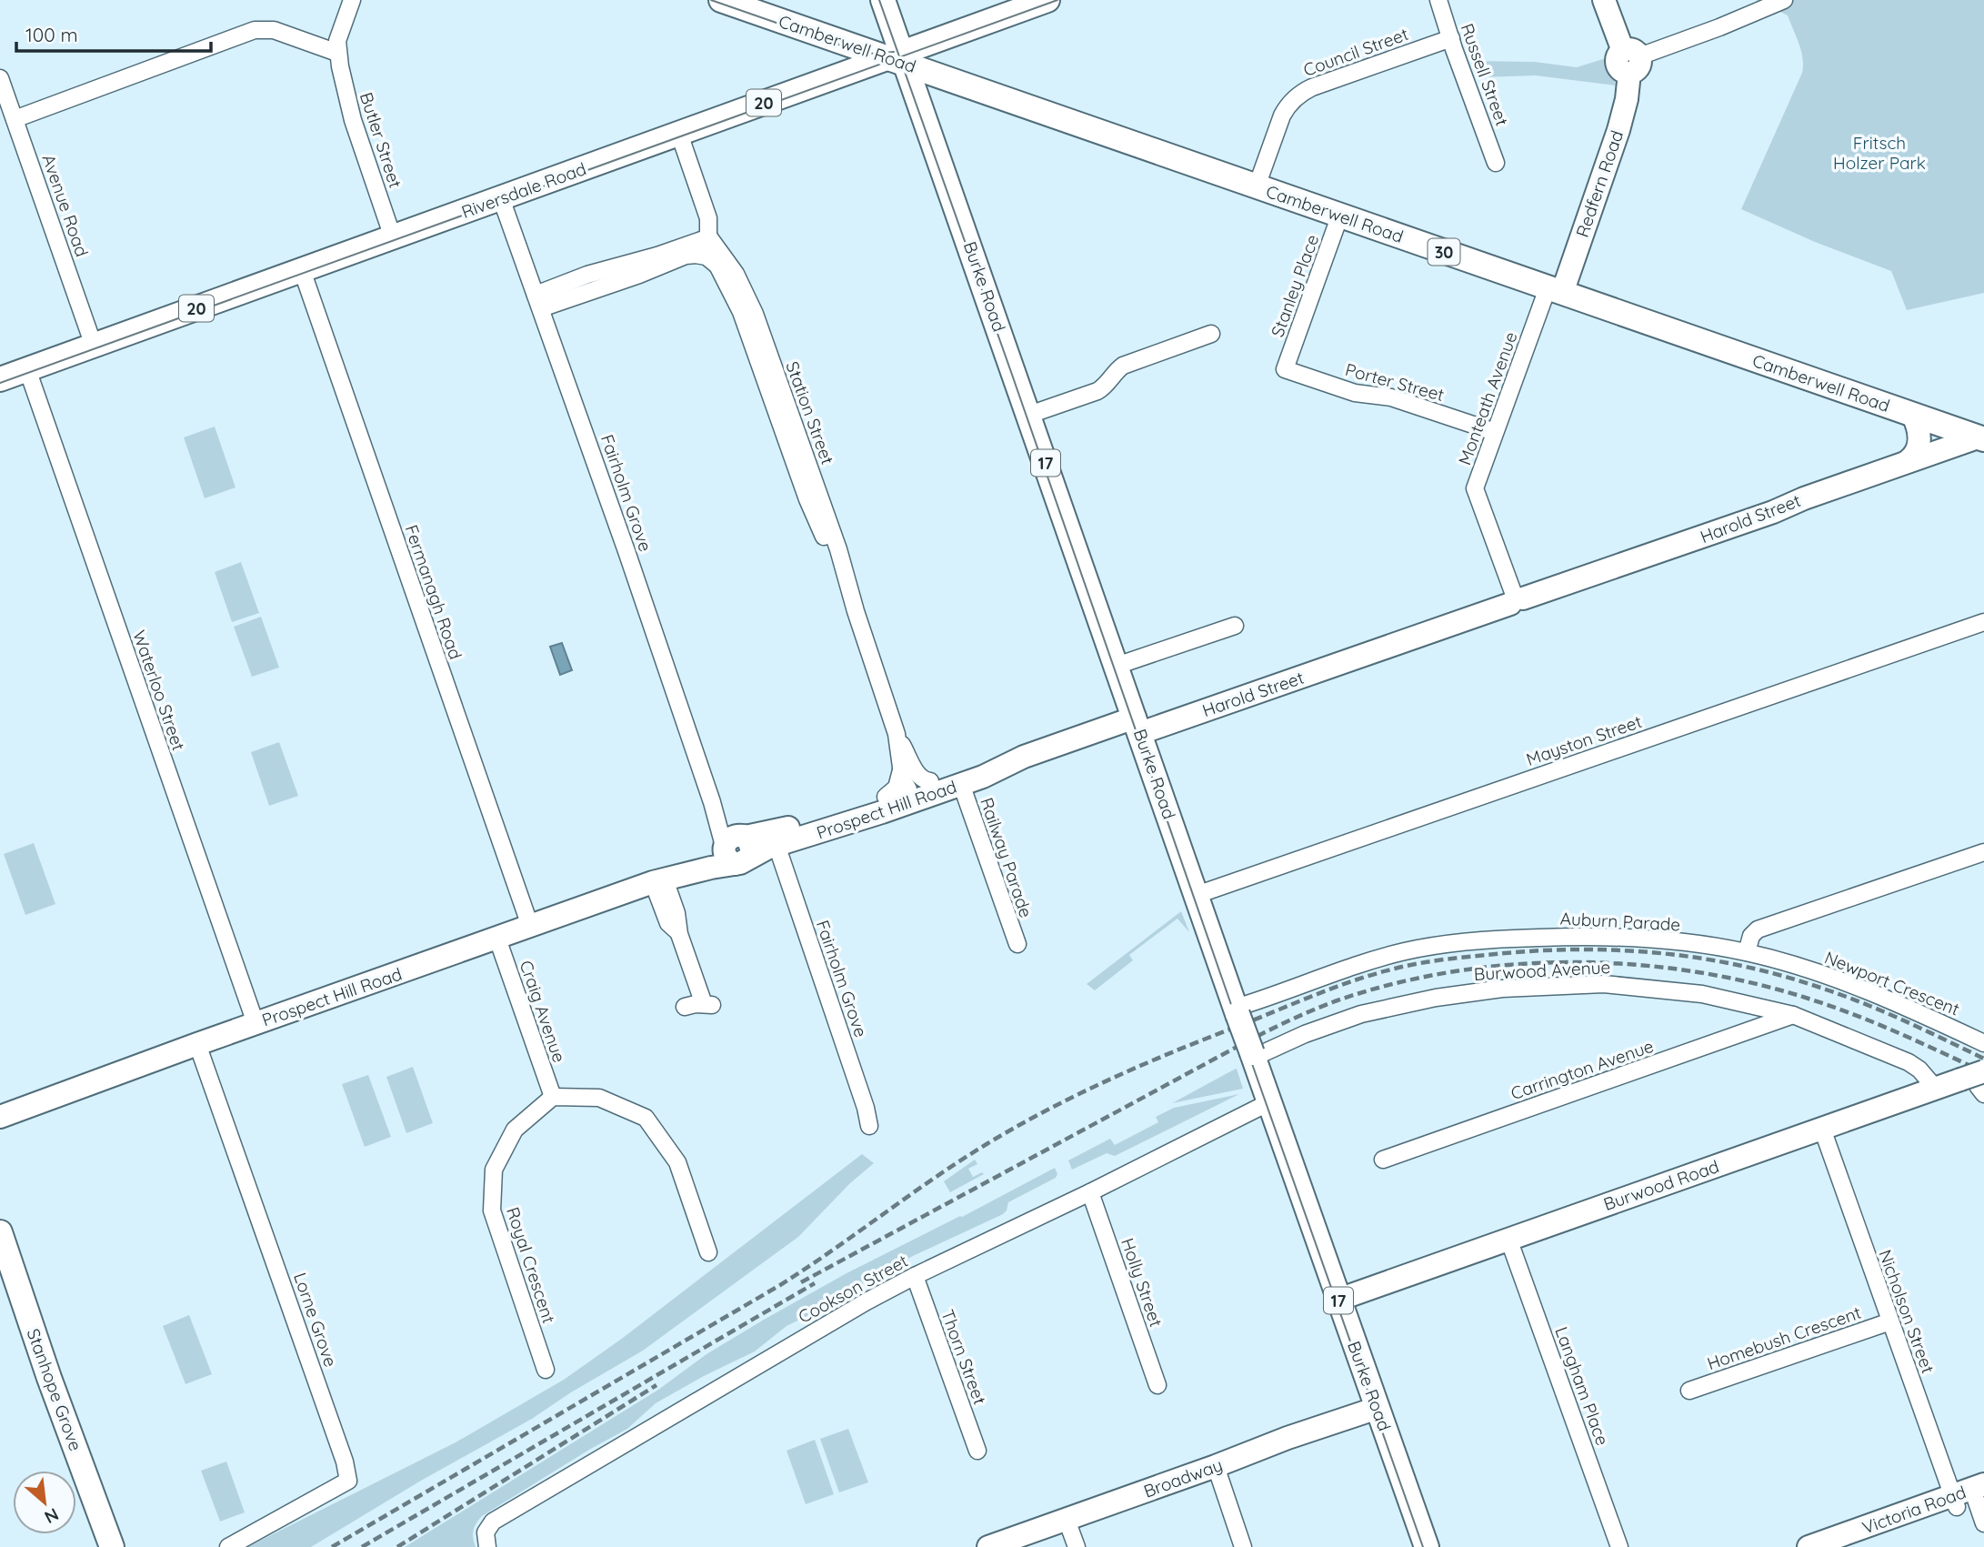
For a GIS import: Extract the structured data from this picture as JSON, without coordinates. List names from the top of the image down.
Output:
{
  "streets": {
    "main road": [
      "Camberwell Road",
      "20",
      "Riversdale Road",
      "30",
      "Burke Road",
      "17",
      "Stanhope Grove"
    ],
    "street": [
      "Council Street",
      "Russell Street",
      "Butler Street",
      "Redfern Road",
      "Avenue Road",
      "Stanley Place",
      "Porter Street",
      "Monteath Avenue",
      "Station Street",
      "Fairholm Grove",
      "Harold Street",
      "Fermanagh Road",
      "Waterloo Street",
      "Mayston Street",
      "Prospect Hill Road",
      "Railway Parade",
      "Auburn Parade",
      "Burwood Avenue",
      "Newport Crescent",
      "Craig Avenue",
      "Carrington Avenue",
      "Burwood Road",
      "Royal Crescent",
      "Holly Street",
      "Cookson Street",
      "Nicholson Street",
      "Lorne Grove",
      "Homebush Crescent",
      "Thorn Street",
      "Langham Place",
      "Broadway",
      "Victoria Road"
    ]
  },
  "crossings": [
    ["Camberwell Road", "Council Street"],
    ["Camberwell Road", "Redfern Road"],
    ["Camberwell Road", "Riversdale Road"],
    ["Camberwell Road", "Stanley Place"],
    ["Camberwell Road", "Burke Road"],
    ["Camberwell Road", "Monteath Avenue"],
    ["Camberwell Road", "Harold Street"],
    ["Council Street", "Russell Street"],
    ["Butler Street", "Riversdale Road"],
    ["Redfern Road", "Monteath Avenue"],
    ["Riversdale Road", "Avenue Road"],
    ["Riversdale Road", "Burke Road"],
    ["Riversdale Road", "Station Street"],
    ["Riversdale Road", "Fairholm Grove"],
    ["Riversdale Road", "Fermanagh Road"],
    ["Riversdale Road", "Waterloo Street"],
    ["Stanley Place", "Porter Street"],
    ["Burke Road", "Harold Street"],
    ["Burke Road", "Mayston Street"],
    ["Burke Road", "Prospect Hill Road"],
    ["Burke Road", "Auburn Parade"],
    ["Burke Road", "Burwood Avenue"],
    ["Burke Road", "Burwood Road"],
    ["Burke Road", "Cookson Street"],
    ["Burke Road", "Broadway"],
    ["Porter Street", "Monteath Avenue"],
    ["Monteath Avenue", "Harold Street"],
    ["Station Street", "Prospect Hill Road"],
    ["Fairholm Grove", "Prospect Hill Road"],
    ["Harold Street", "Prospect Hill Road"],
    ["Fermanagh Road", "Prospect Hill Road"],
    ["Waterloo Street", "Prospect Hill Road"],
    ["Prospect Hill Road", "Railway Parade"],
    ["Prospect Hill Road", "Craig Avenue"],
    ["Prospect Hill Road", "Lorne Grove"],
    ["Auburn Parade", "Newport Crescent"],
    ["Burwood Avenue", "Carrington Avenue"],
    ["Burwood Avenue", "Burwood Road"],
    ["Craig Avenue", "Royal Crescent"],
    ["Burwood Road", "Nicholson Street"],
    ["Burwood Road", "Langham Place"],
    ["Holly Street", "Cookson Street"],
    ["Cookson Street", "Thorn Street"],
    ["Nicholson Street", "Homebush Crescent"],
    ["Nicholson Street", "Victoria Road"]
  ],
  "parks": ["Fritsch Holzer Park"],
  "scale_bar": "100 m",
  "north": "bottom right"
}
